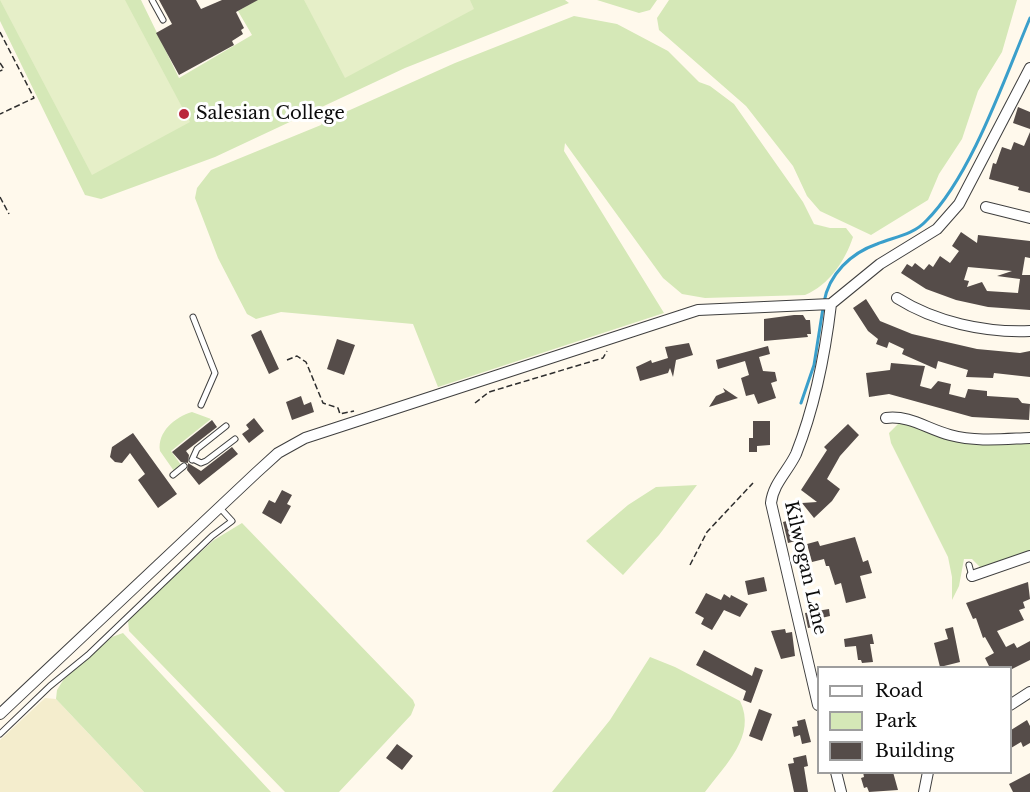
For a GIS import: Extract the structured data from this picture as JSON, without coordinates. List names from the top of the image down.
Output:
{
  "streets": {
    "street": ["Kilwogan Lane"]
  },
  "places": ["Salesian College"],
  "legend": ["Road", "Park", "Building"]
}
